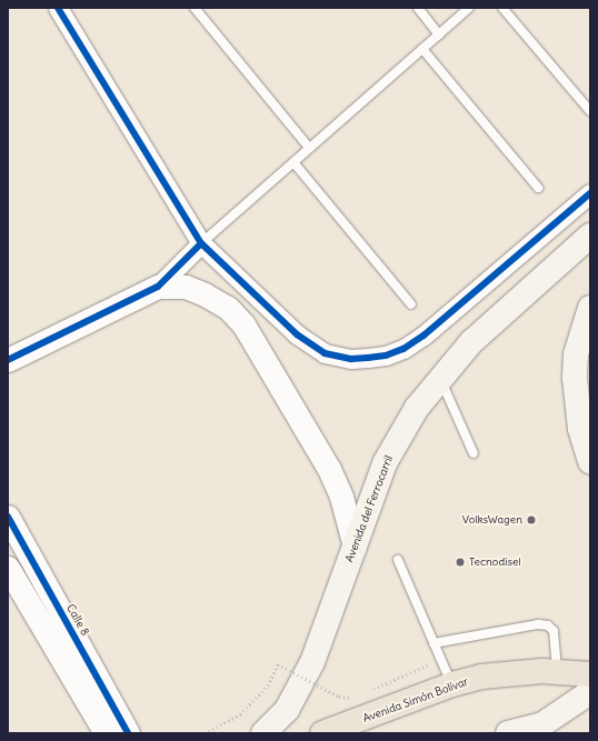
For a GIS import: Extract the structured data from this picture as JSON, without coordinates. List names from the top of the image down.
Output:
{
  "streets": {
    "main road": ["Avenida del Ferrocarril", "Avenida Simón Bolívar"],
    "street": ["Calle 8"]
  },
  "places": ["VolksWagen", "Tecnodisel"]
}
